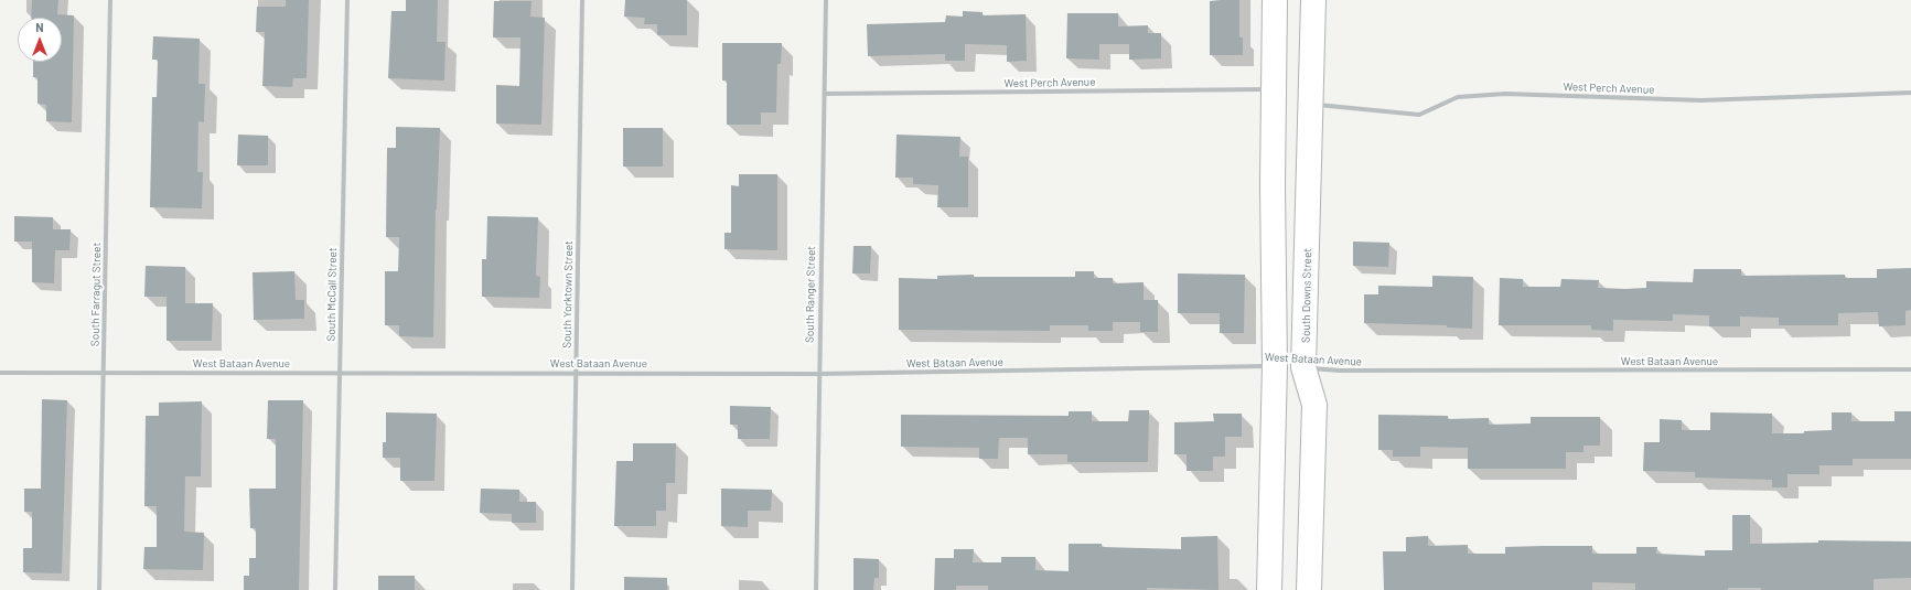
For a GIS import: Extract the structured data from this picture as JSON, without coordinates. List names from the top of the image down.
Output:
{
  "streets": {
    "main road": ["South Downs Street"],
    "street": [
      "West Perch Avenue",
      "South Farragut Street",
      "South McCall Street",
      "South Yorktown Street",
      "South Ranger Street",
      "West Bataan Avenue"
    ]
  },
  "crossings": [
    ["West Perch Avenue", "South Ranger Street"],
    ["West Perch Avenue", "South Downs Street"],
    ["South Farragut Street", "West Bataan Avenue"],
    ["South McCall Street", "West Bataan Avenue"],
    ["South Yorktown Street", "West Bataan Avenue"],
    ["South Ranger Street", "West Bataan Avenue"],
    ["South Downs Street", "West Bataan Avenue"]
  ],
  "north": "top"
}
